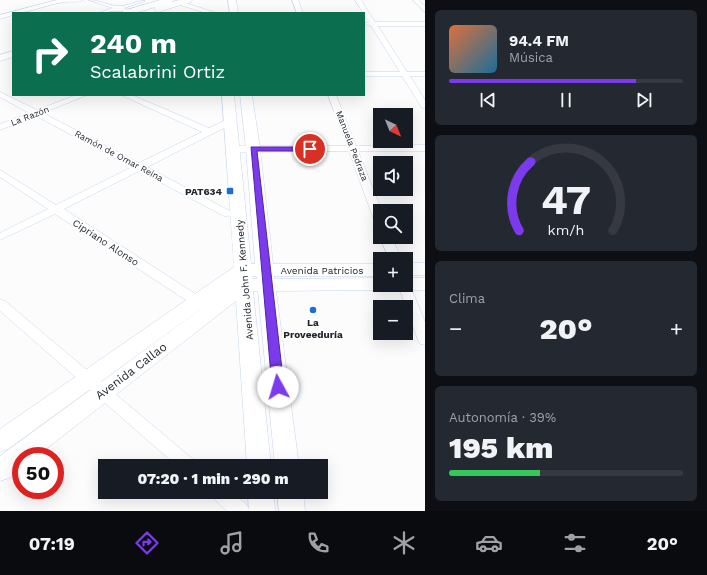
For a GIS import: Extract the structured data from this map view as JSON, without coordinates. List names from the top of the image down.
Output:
{
  "streets": {
    "main road": ["Avenida Patricios", "Avenida John F. Kennedy", "Avenida Callao"],
    "street": [
      "La Razón",
      "Manuela Pedraza",
      "Ramón de Omar Reina",
      "Cipriano Alonso"
    ]
  },
  "crossings": [
    ["La Razón", "Ramón de Omar Reina"],
    ["Ramón de Omar Reina", "Avenida John F. Kennedy"],
    ["Cipriano Alonso", "Avenida Callao"],
    ["Avenida John F. Kennedy", "Avenida Callao"]
  ],
  "places": {
    "transit": ["PAT634"],
    "other": ["La Proveeduría"]
  },
  "north": "bottom right",
  "page": {
    "turn": ["240 m", "Scalabrini Ortiz"],
    "song": ["94.4 FM", "Música"],
    "map_buttons": ["+", "−"],
    "tile": [
      "Clima",
      ["Autonomía · 39%", "195 km"]
    ],
    "heat": ["−", "20°", "+"],
    "limit": "50",
    "trip": "07:20 · 1 min · 290 m",
    "tabs": ["07:19", "20°"],
    "gauge": ["47", "km/h"]
  }
}
